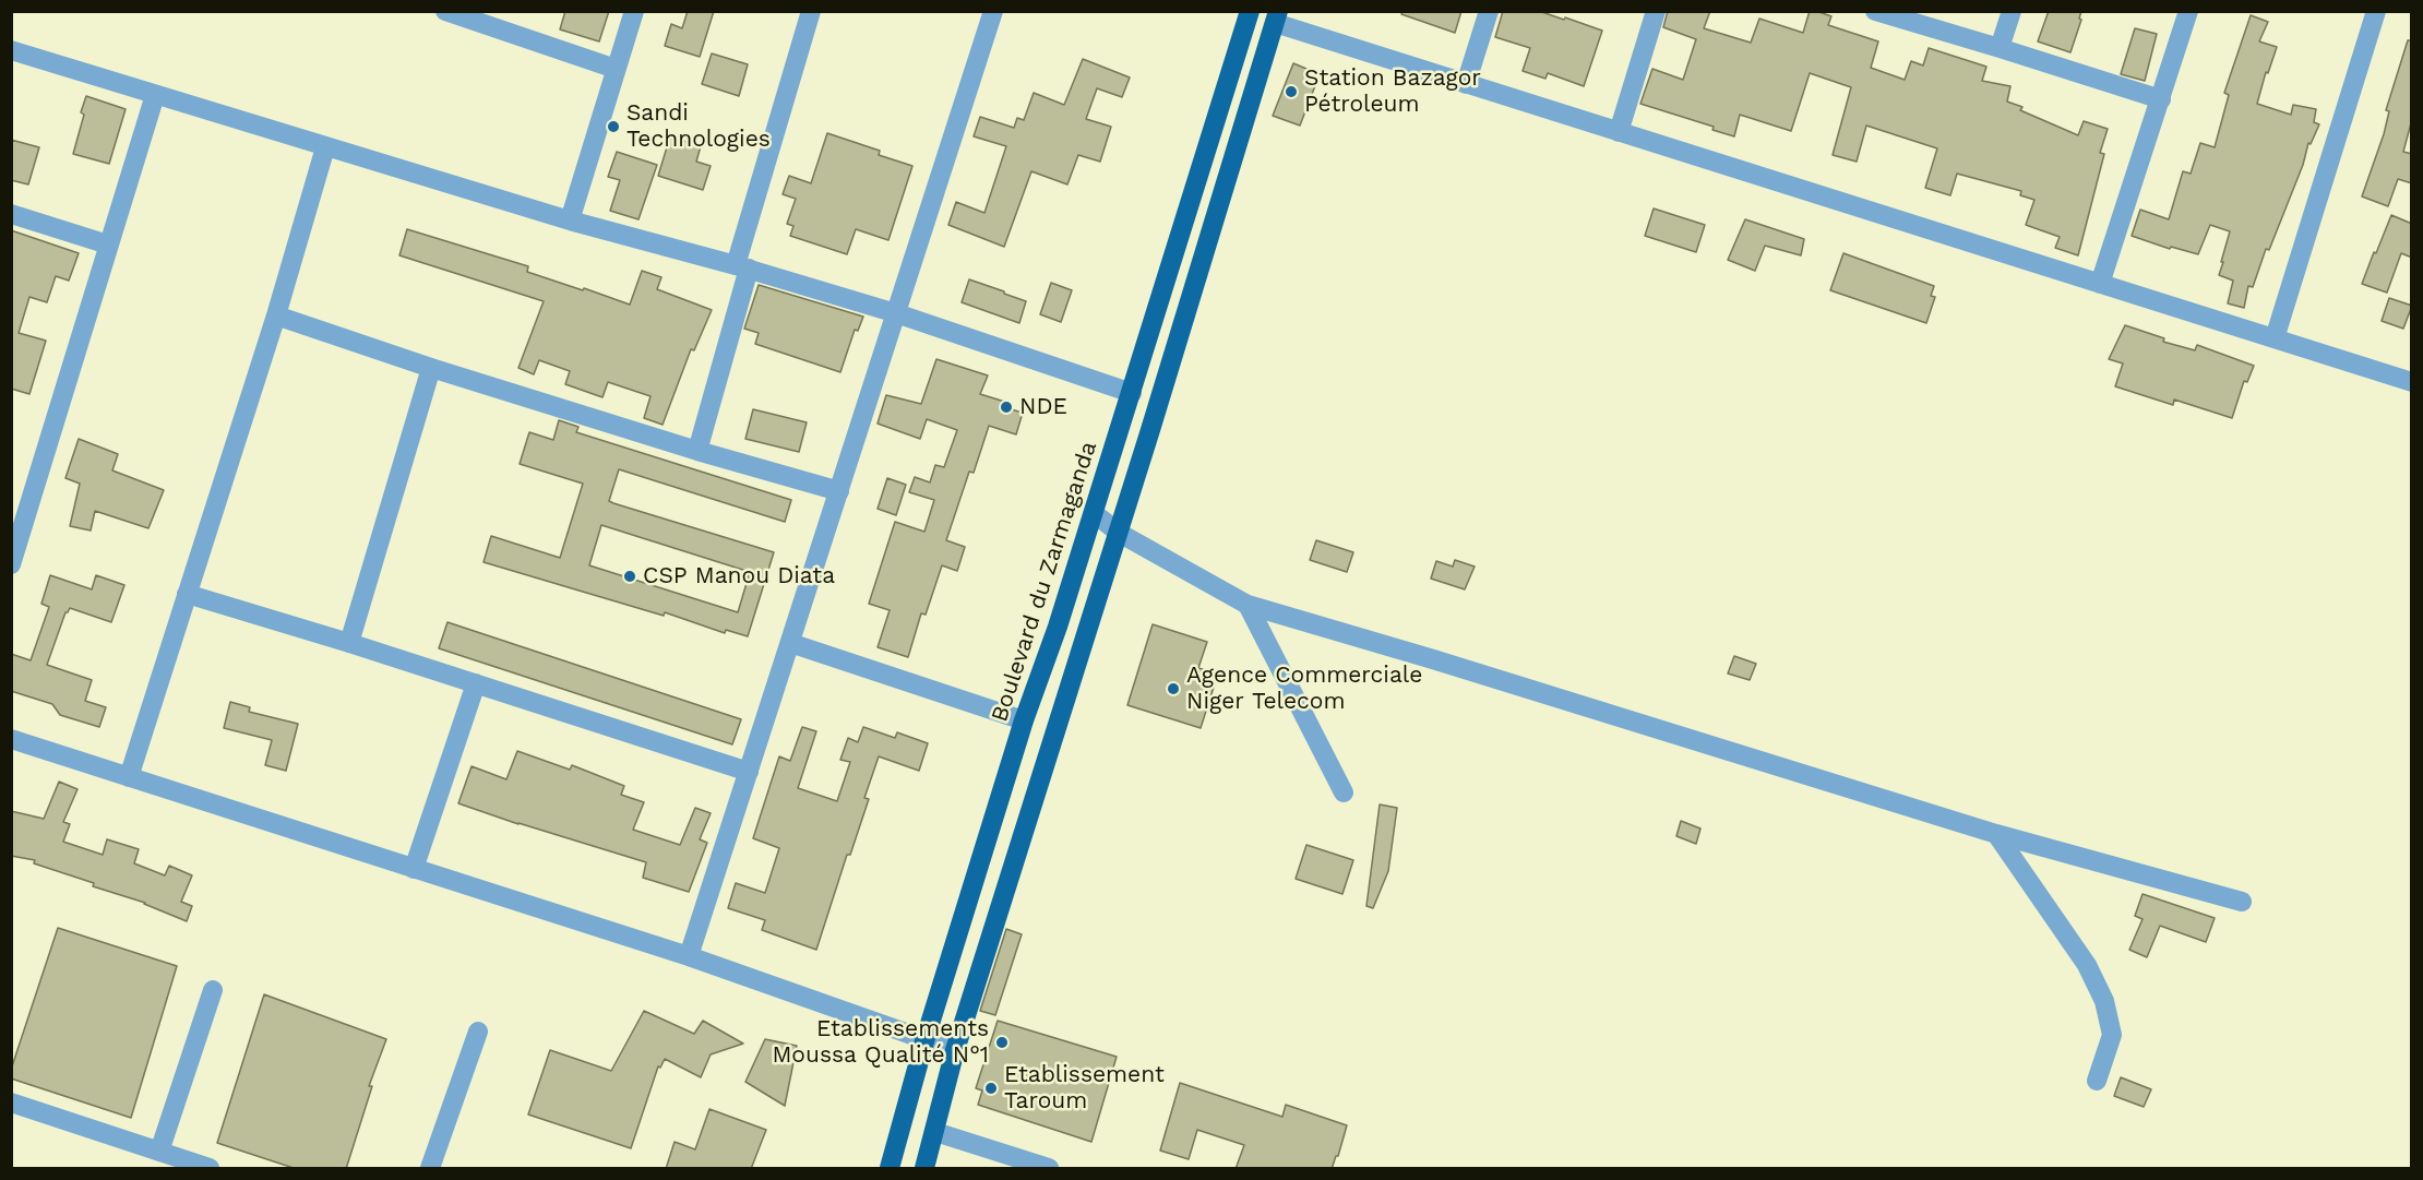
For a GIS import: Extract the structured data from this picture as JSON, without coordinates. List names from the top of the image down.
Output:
{
  "streets": {
    "main road": ["Boulevard du Zarmaganda"]
  },
  "places": [
    "Station Bazagor Pétroleum",
    "Sandi Technologies",
    "NDE",
    "CSP Manou Diata",
    "Agence Commerciale Niger Telecom",
    "Etablissements Moussa Qualité N°1",
    "Etablissement Taroum"
  ]
}
